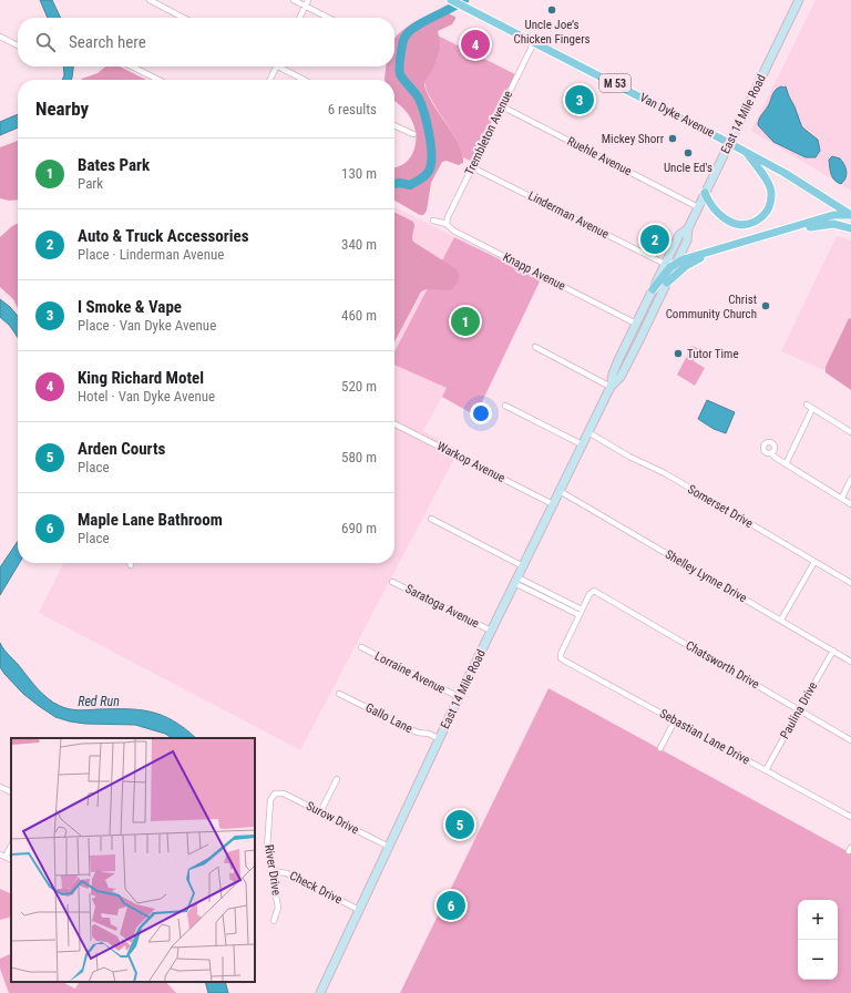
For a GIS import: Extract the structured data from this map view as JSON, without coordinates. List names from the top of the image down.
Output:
{
  "streets": {
    "main road": ["M 53", "East 14 Mile Road", "Van Dyke Avenue"],
    "street": [
      "Trembleton Avenue",
      "Ruehle Avenue",
      "Linderman Avenue",
      "Knapp Avenue",
      "Warkop Avenue",
      "Somerset Drive",
      "Shelley Lynne Drive",
      "Saratoga Avenue",
      "Chatsworth Drive",
      "Lorraine Avenue",
      "Paulina Drive",
      "Gallo Lane",
      "Sebastian Lane Drive",
      "Surow Drive",
      "River Drive",
      "Check Drive"
    ]
  },
  "crossings": [
    ["East 14 Mile Road", "Van Dyke Avenue"],
    ["East 14 Mile Road", "Ruehle Avenue"],
    ["East 14 Mile Road", "Linderman Avenue"],
    ["East 14 Mile Road", "Knapp Avenue"],
    ["East 14 Mile Road", "Warkop Avenue"],
    ["East 14 Mile Road", "Somerset Drive"],
    ["East 14 Mile Road", "Shelley Lynne Drive"],
    ["East 14 Mile Road", "Saratoga Avenue"],
    ["East 14 Mile Road", "Lorraine Avenue"],
    ["East 14 Mile Road", "Gallo Lane"],
    ["East 14 Mile Road", "Surow Drive"],
    ["East 14 Mile Road", "Check Drive"],
    ["Van Dyke Avenue", "Trembleton Avenue"],
    ["Trembleton Avenue", "Ruehle Avenue"],
    ["Trembleton Avenue", "Linderman Avenue"],
    ["Trembleton Avenue", "Knapp Avenue"],
    ["Shelley Lynne Drive", "Paulina Drive"],
    ["Chatsworth Drive", "Paulina Drive"],
    ["Paulina Drive", "Sebastian Lane Drive"],
    ["Surow Drive", "River Drive"],
    ["River Drive", "Check Drive"]
  ],
  "water": ["Red Run"],
  "places": [
    "Uncle Joe’s Chicken Fingers",
    "Mickey Shorr",
    "Uncle Ed's",
    "Christ Community Church",
    "Tutor Time"
  ],
  "page": {
    "search": "Search here",
    "pins": [
      "4",
      "3",
      "2",
      "1",
      "5",
      "6"
    ],
    "heading": ["Nearby", "6 results"],
    "list": [
      {
        "mark": "1",
        "name": "Bates Park",
        "note": "Park",
        "value": "130 m"
      },
      {
        "mark": "2",
        "name": "Auto & Truck Accessories",
        "note": "Place · Linderman Avenue",
        "value": "340 m"
      },
      {
        "mark": "3",
        "name": "I Smoke & Vape",
        "note": "Place · Van Dyke Avenue",
        "value": "460 m"
      },
      {
        "mark": "4",
        "name": "King Richard Motel",
        "note": "Hotel · Van Dyke Avenue",
        "value": "520 m"
      },
      {
        "mark": "5",
        "name": "Arden Courts",
        "note": "Place",
        "value": "580 m"
      },
      {
        "mark": "6",
        "name": "Maple Lane Bathroom",
        "note": "Place",
        "value": "690 m"
      }
    ],
    "map_buttons": ["+", "−"]
  }
}
